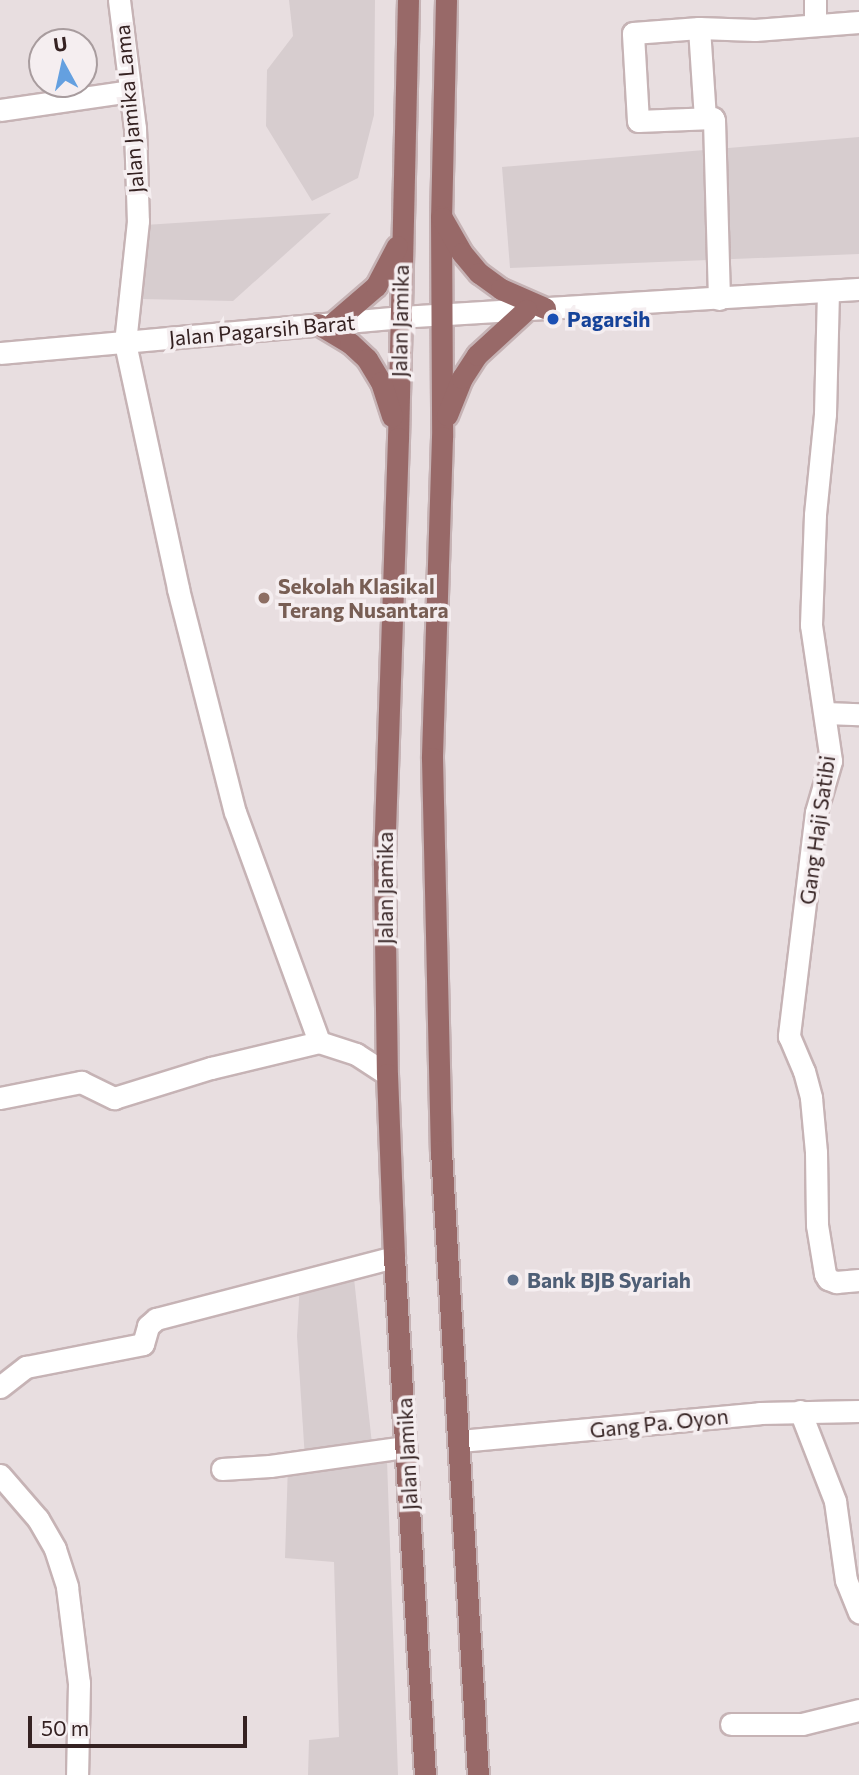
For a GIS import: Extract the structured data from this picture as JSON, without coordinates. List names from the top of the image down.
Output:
{
  "streets": {
    "main road": ["Jalan Jamika"],
    "street": [
      "Jalan Jamika Lama",
      "Jalan Pagarsih Barat",
      "Gang Haji Satibi",
      "Gang Pa. Oyon"
    ]
  },
  "crossings": [
    ["Jalan Jamika Lama", "Jalan Pagarsih Barat"],
    ["Jalan Jamika", "Jalan Pagarsih Barat"],
    ["Jalan Jamika", "Gang Pa. Oyon"],
    ["Jalan Pagarsih Barat", "Gang Haji Satibi"]
  ],
  "places": ["Pagarsih", "Sekolah Klasikal Terang Nusantara", "Bank BJB Syariah"],
  "scale_bar": "50 m",
  "north": "top"
}
